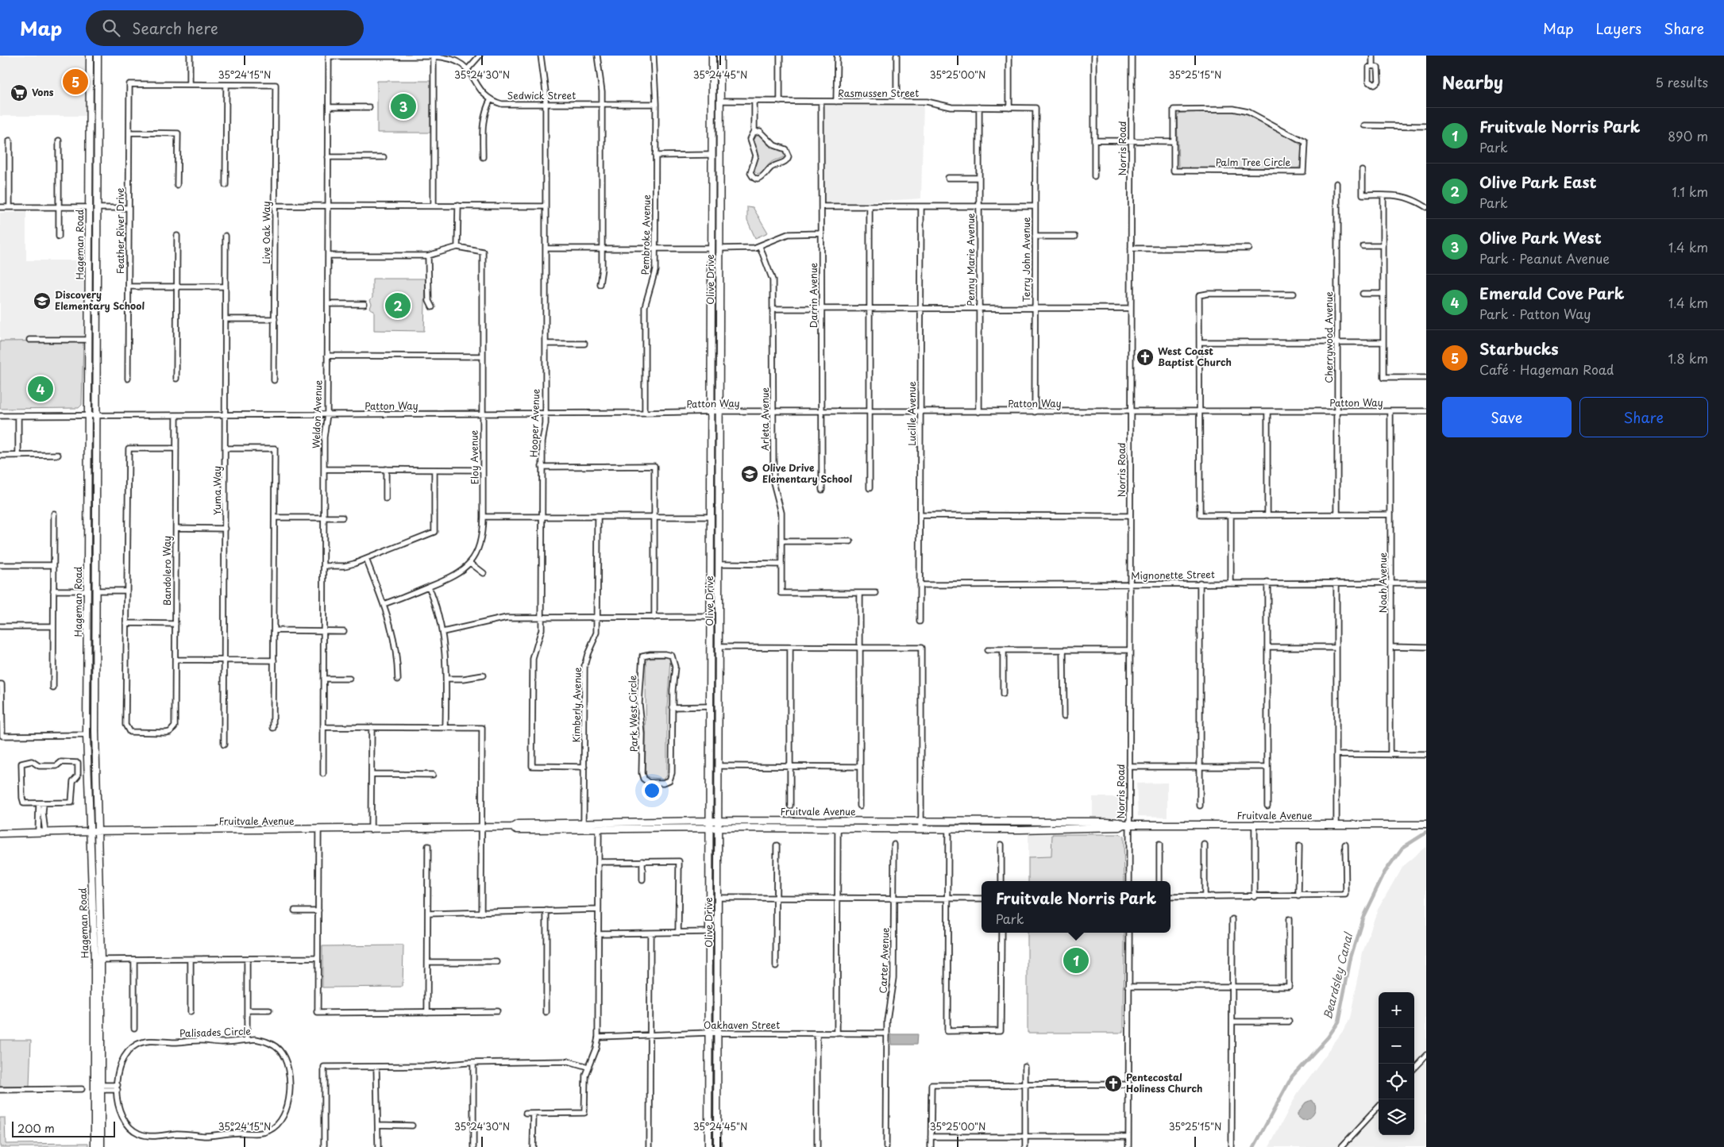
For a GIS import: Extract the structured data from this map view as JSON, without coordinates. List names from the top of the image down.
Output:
{
  "streets": {
    "main road": ["Hageman Road", "Olive Drive", "Fruitvale Avenue"],
    "street": [
      "Rasmussen Street",
      "Sedwick Street",
      "Norris Road",
      "Palm Tree Circle",
      "Feather River Drive",
      "Live Oak Way",
      "Pembroke Avenue",
      "Penny Marie Avenue",
      "Terry John Avenue",
      "Darrin Avenue",
      "Cherrywood Avenue",
      "Patton Way",
      "Lucille Avenue",
      "Weldon Avenue",
      "Arleta Avenue",
      "Hooper Avenue",
      "Eloy Avenue",
      "Yuma Way",
      "Bandolero Way",
      "Mignonette Street",
      "Noah Avenue",
      "Kimberly Avenue",
      "Park West Circle",
      "Carter Avenue",
      "Oakhaven Street",
      "Palisades Circle"
    ]
  },
  "crossings": [
    ["Rasmussen Street", "Penny Marie Avenue"],
    ["Rasmussen Street", "Terry John Avenue"],
    ["Rasmussen Street", "Olive Drive"],
    ["Rasmussen Street", "Darrin Avenue"],
    ["Sedwick Street", "Pembroke Avenue"],
    ["Sedwick Street", "Hooper Avenue"],
    ["Norris Road", "Patton Way"],
    ["Norris Road", "Mignonette Street"],
    ["Norris Road", "Fruitvale Avenue"],
    ["Pembroke Avenue", "Patton Way"],
    ["Hageman Road", "Patton Way"],
    ["Hageman Road", "Fruitvale Avenue"],
    ["Penny Marie Avenue", "Patton Way"],
    ["Terry John Avenue", "Patton Way"],
    ["Olive Drive", "Patton Way"],
    ["Olive Drive", "Fruitvale Avenue"],
    ["Olive Drive", "Oakhaven Street"],
    ["Darrin Avenue", "Patton Way"],
    ["Cherrywood Avenue", "Patton Way"],
    ["Patton Way", "Lucille Avenue"],
    ["Patton Way", "Weldon Avenue"],
    ["Patton Way", "Arleta Avenue"],
    ["Patton Way", "Hooper Avenue"],
    ["Patton Way", "Eloy Avenue"],
    ["Patton Way", "Yuma Way"],
    ["Patton Way", "Bandolero Way"],
    ["Patton Way", "Noah Avenue"],
    ["Lucille Avenue", "Mignonette Street"],
    ["Hooper Avenue", "Kimberly Avenue"],
    ["Mignonette Street", "Noah Avenue"],
    ["Kimberly Avenue", "Fruitvale Avenue"],
    ["Carter Avenue", "Oakhaven Street"]
  ],
  "water": ["Beardsley Canal"],
  "places": {
    "supermarket": ["Vons"],
    "school or university": ["Discovery Elementary School", "Olive Drive Elementary School"],
    "church": ["West Coast Baptist Church", "Pentecostal Holiness Church"]
  },
  "scale_bar": "200 m",
  "page": {
    "header": "Map",
    "search": "Search here",
    "nav": ["Map", "Layers", "Share"],
    "heading": ["Nearby", "5 results"],
    "pins": [
      "5",
      "3",
      "2",
      "4",
      "1"
    ],
    "list": [
      {
        "mark": "1",
        "name": "Fruitvale Norris Park",
        "note": "Park",
        "value": "890 m"
      },
      {
        "mark": "2",
        "name": "Olive Park East",
        "note": "Park",
        "value": "1.1 km"
      },
      {
        "mark": "3",
        "name": "Olive Park West",
        "note": "Park · Peanut Avenue",
        "value": "1.4 km"
      },
      {
        "mark": "4",
        "name": "Emerald Cove Park",
        "note": "Park · Patton Way",
        "value": "1.4 km"
      },
      {
        "mark": "5",
        "name": "Starbucks",
        "note": "Café · Hageman Road",
        "value": "1.8 km"
      }
    ],
    "buttons": ["Save", "Share"],
    "popup": ["Fruitvale Norris Park", "Park"],
    "map_buttons": ["+", "−"],
    "scale": "200 m"
  },
  "coordinates": [
    "35°24'15\"N",
    "35°24'30\"N",
    "35°24'45\"N",
    "35°25'00\"N",
    "35°25'15\"N"
  ]
}
